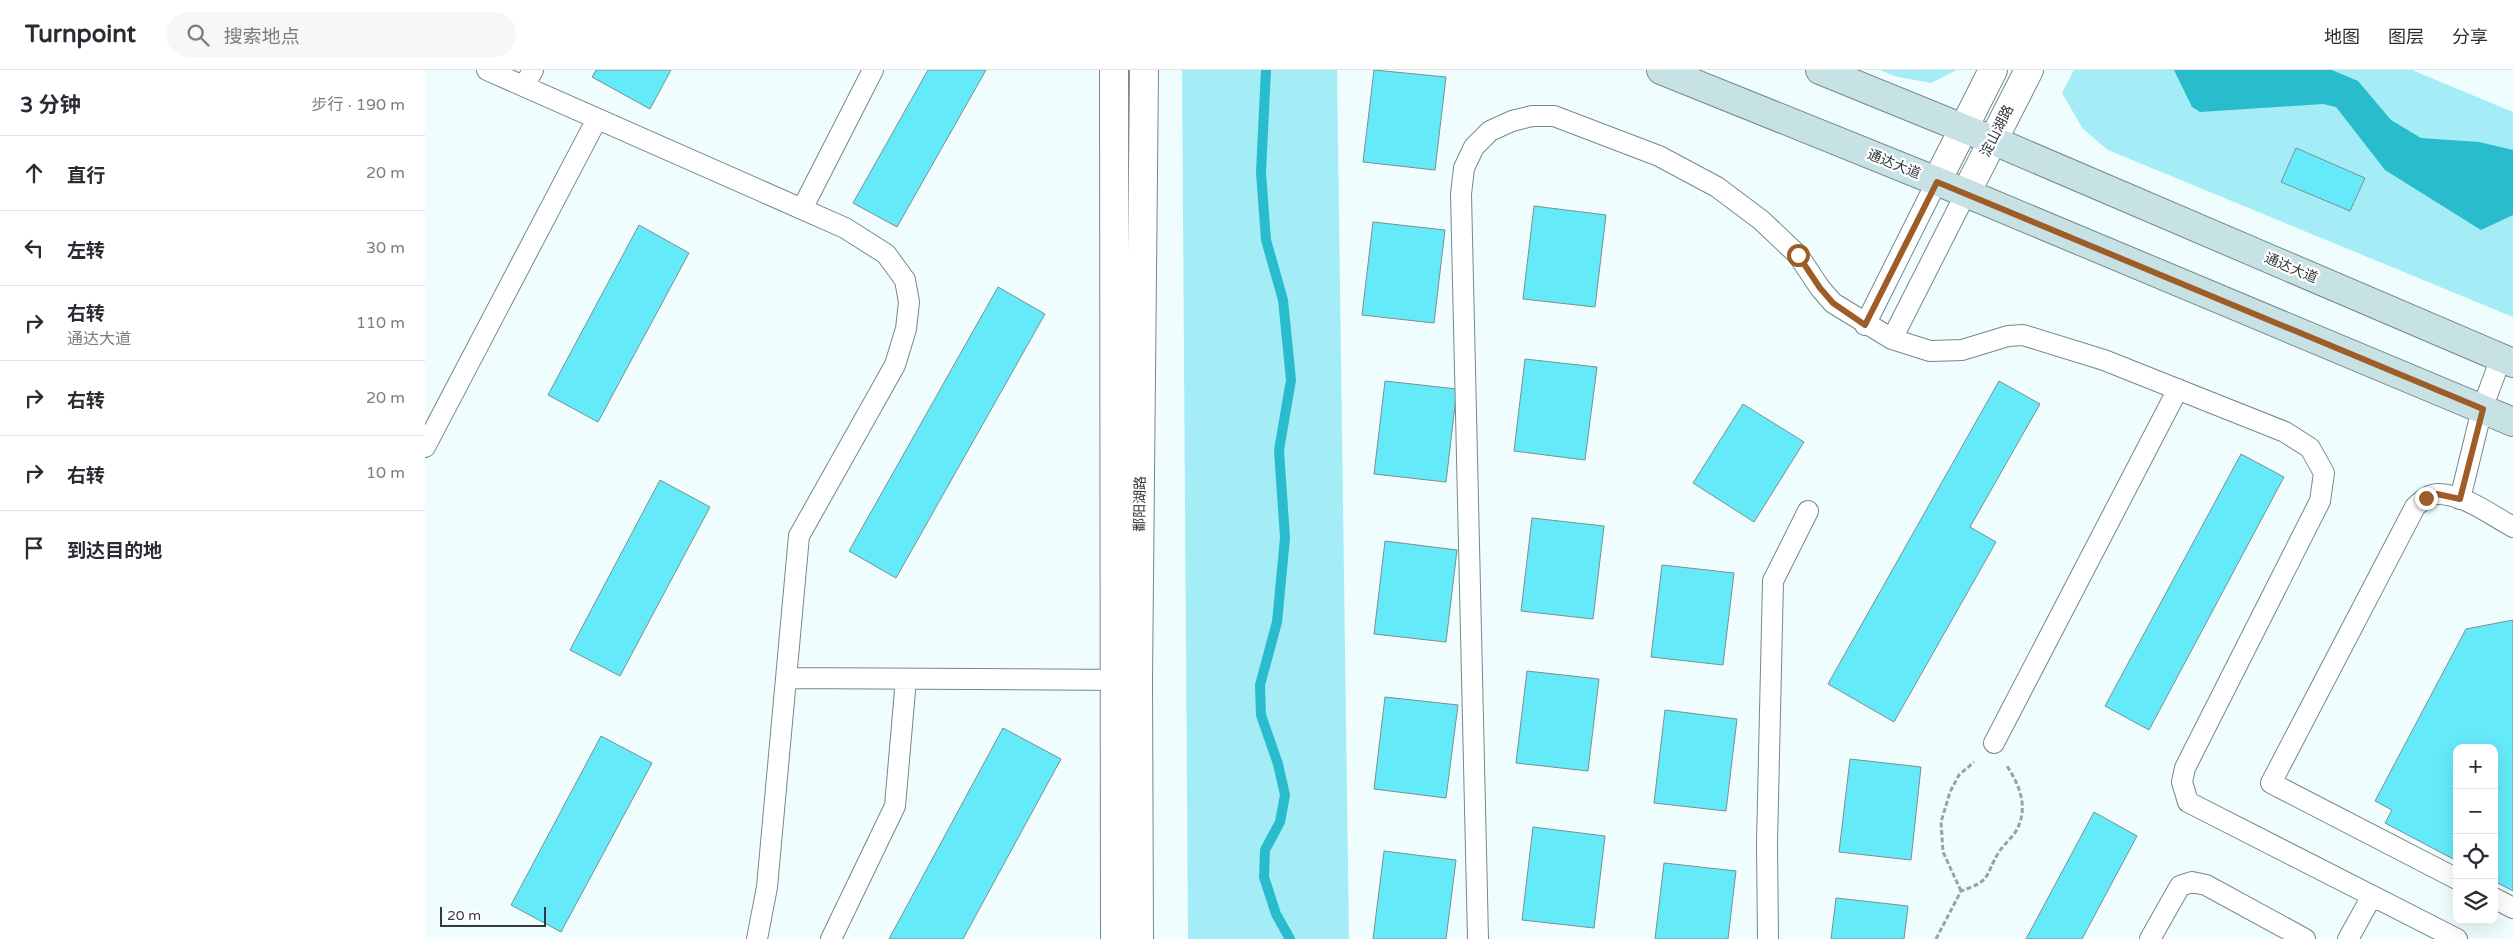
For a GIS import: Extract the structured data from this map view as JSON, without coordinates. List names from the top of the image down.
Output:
{
  "streets": {
    "main road": ["通达大道"],
    "street": ["淀山湖路", "鄱阳湖路"]
  },
  "crossings": [
    ["淀山湖路", "通达大道"]
  ],
  "scale_bar": "20 m",
  "page": {
    "header": "Turnpoint",
    "search": "搜索地点",
    "nav": ["地图", "图层", "分享"],
    "heading": ["3 分钟", "步行 · 190 m"],
    "list": [
      ["直行", "20 m"],
      ["左转", "30 m"],
      ["右转", "通达大道", "110 m"],
      ["右转", "20 m"],
      ["右转", "10 m"],
      "到达目的地"
    ],
    "map_buttons": ["+", "−"],
    "scale": "20 m"
  }
}
